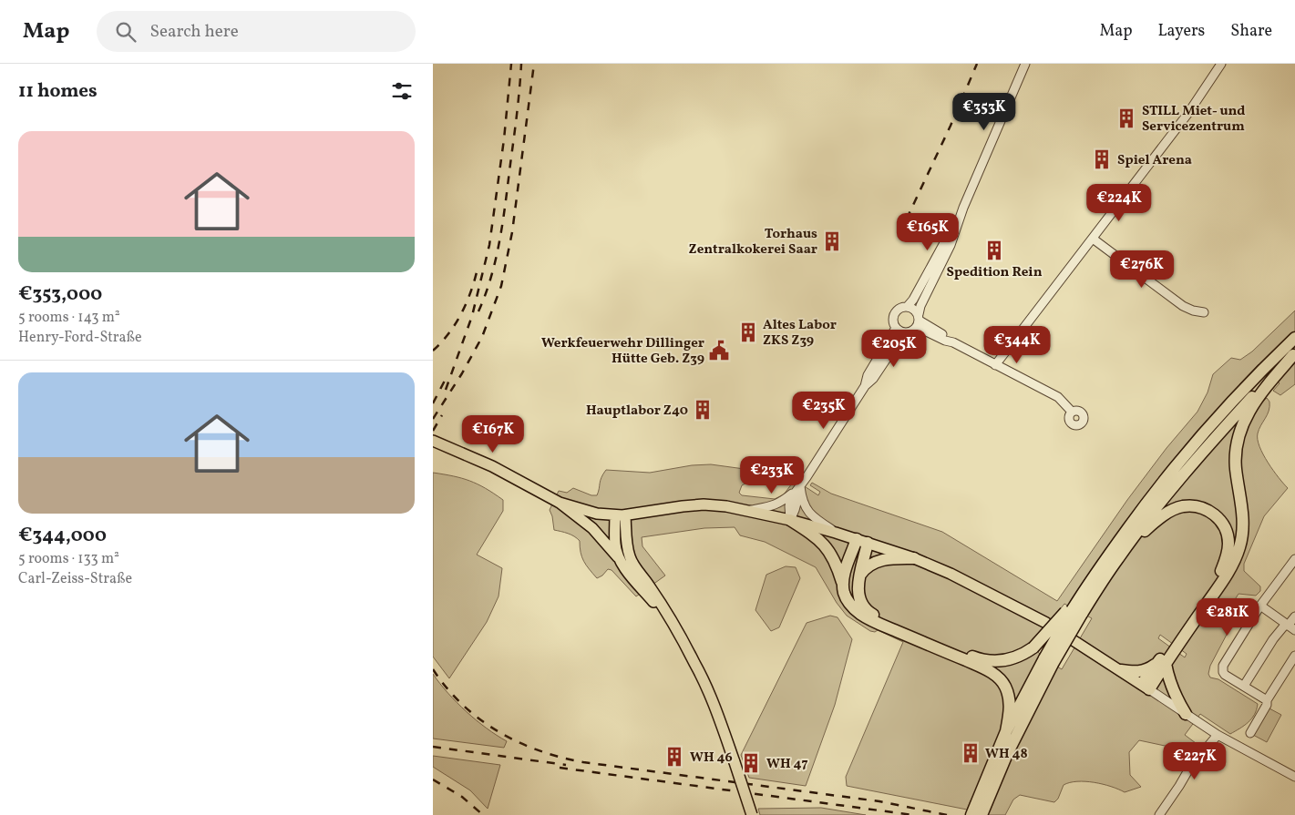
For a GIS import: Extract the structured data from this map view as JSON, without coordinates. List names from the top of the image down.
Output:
{
  "places": {
    "building": [
      "STILL Miet- und Servicezentrum",
      "Spiel Arena",
      "Torhaus Zentralkokerei Saar",
      "Spedition Rein",
      "Altes Labor ZKS Z39",
      "Hauptlabor Z40",
      "WH 48",
      "WH 46",
      "WH 47"
    ],
    "public building": ["Werkfeuerwehr Dillinger Hütte Geb. Z39"]
  },
  "page": {
    "header": "Map",
    "search": "Search here",
    "nav": ["Map", "Layers", "Share"],
    "heading": "11 homes",
    "price": [
      "€353K",
      "€224K",
      "€165K",
      "€276K",
      "€344K",
      "€205K",
      "€235K",
      "€167K",
      "€233K",
      "€281K",
      "€227K"
    ],
    "list": [
      {
        "name": "€353,000",
        "note": "5 rooms · 143 m² · Henry-Ford-Straße"
      },
      {
        "name": "€344,000",
        "note": "5 rooms · 133 m² · Carl-Zeiss-Straße"
      }
    ]
  }
}
